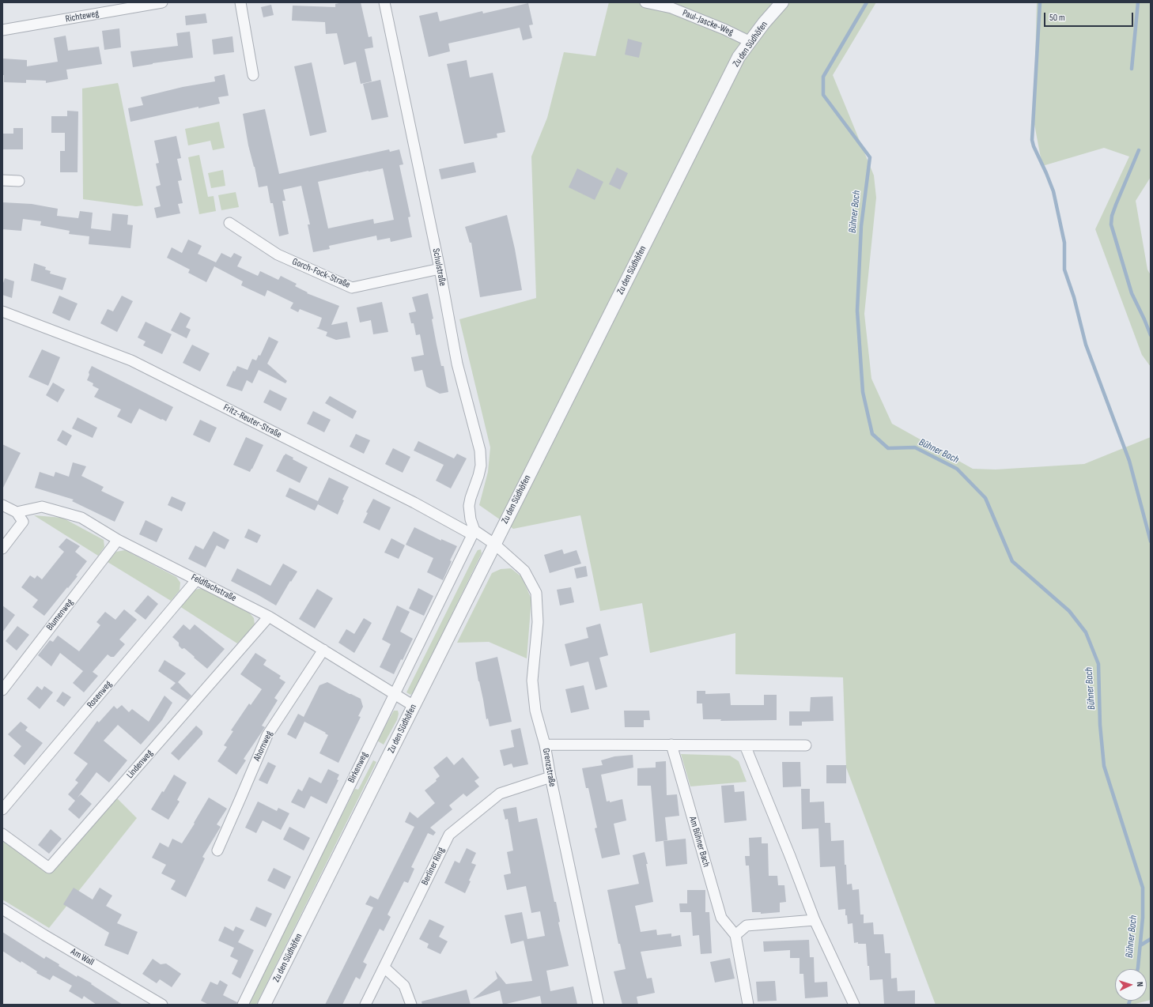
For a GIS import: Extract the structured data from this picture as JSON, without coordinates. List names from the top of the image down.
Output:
{
  "streets": {
    "street": [
      "Richteweg",
      "Paul-Jascke-Weg",
      "Zu den Südhöfen",
      "Schulstraße",
      "Gorch-Fock-Straße",
      "Fritz-Reuter-Straße",
      "Feldflachstraße",
      "Blumenweg",
      "Rosenweg",
      "Ahornweg",
      "Lindenweg",
      "Birkenweg",
      "Grenzstraße",
      "Am Bühner Bach",
      "Berliner Ring",
      "Am Wall"
    ]
  },
  "crossings": [
    ["Paul-Jascke-Weg", "Zu den Südhöfen"],
    ["Zu den Südhöfen", "Fritz-Reuter-Straße"],
    ["Zu den Südhöfen", "Feldflachstraße"],
    ["Zu den Südhöfen", "Grenzstraße"],
    ["Schulstraße", "Gorch-Fock-Straße"],
    ["Schulstraße", "Fritz-Reuter-Straße"],
    ["Schulstraße", "Birkenweg"],
    ["Fritz-Reuter-Straße", "Birkenweg"],
    ["Fritz-Reuter-Straße", "Grenzstraße"],
    ["Feldflachstraße", "Blumenweg"],
    ["Feldflachstraße", "Rosenweg"],
    ["Feldflachstraße", "Ahornweg"],
    ["Feldflachstraße", "Lindenweg"],
    ["Feldflachstraße", "Birkenweg"],
    ["Grenzstraße", "Berliner Ring"]
  ],
  "water": ["Bühner Bach"],
  "scale_bar": "50 m",
  "north": "right"
}
